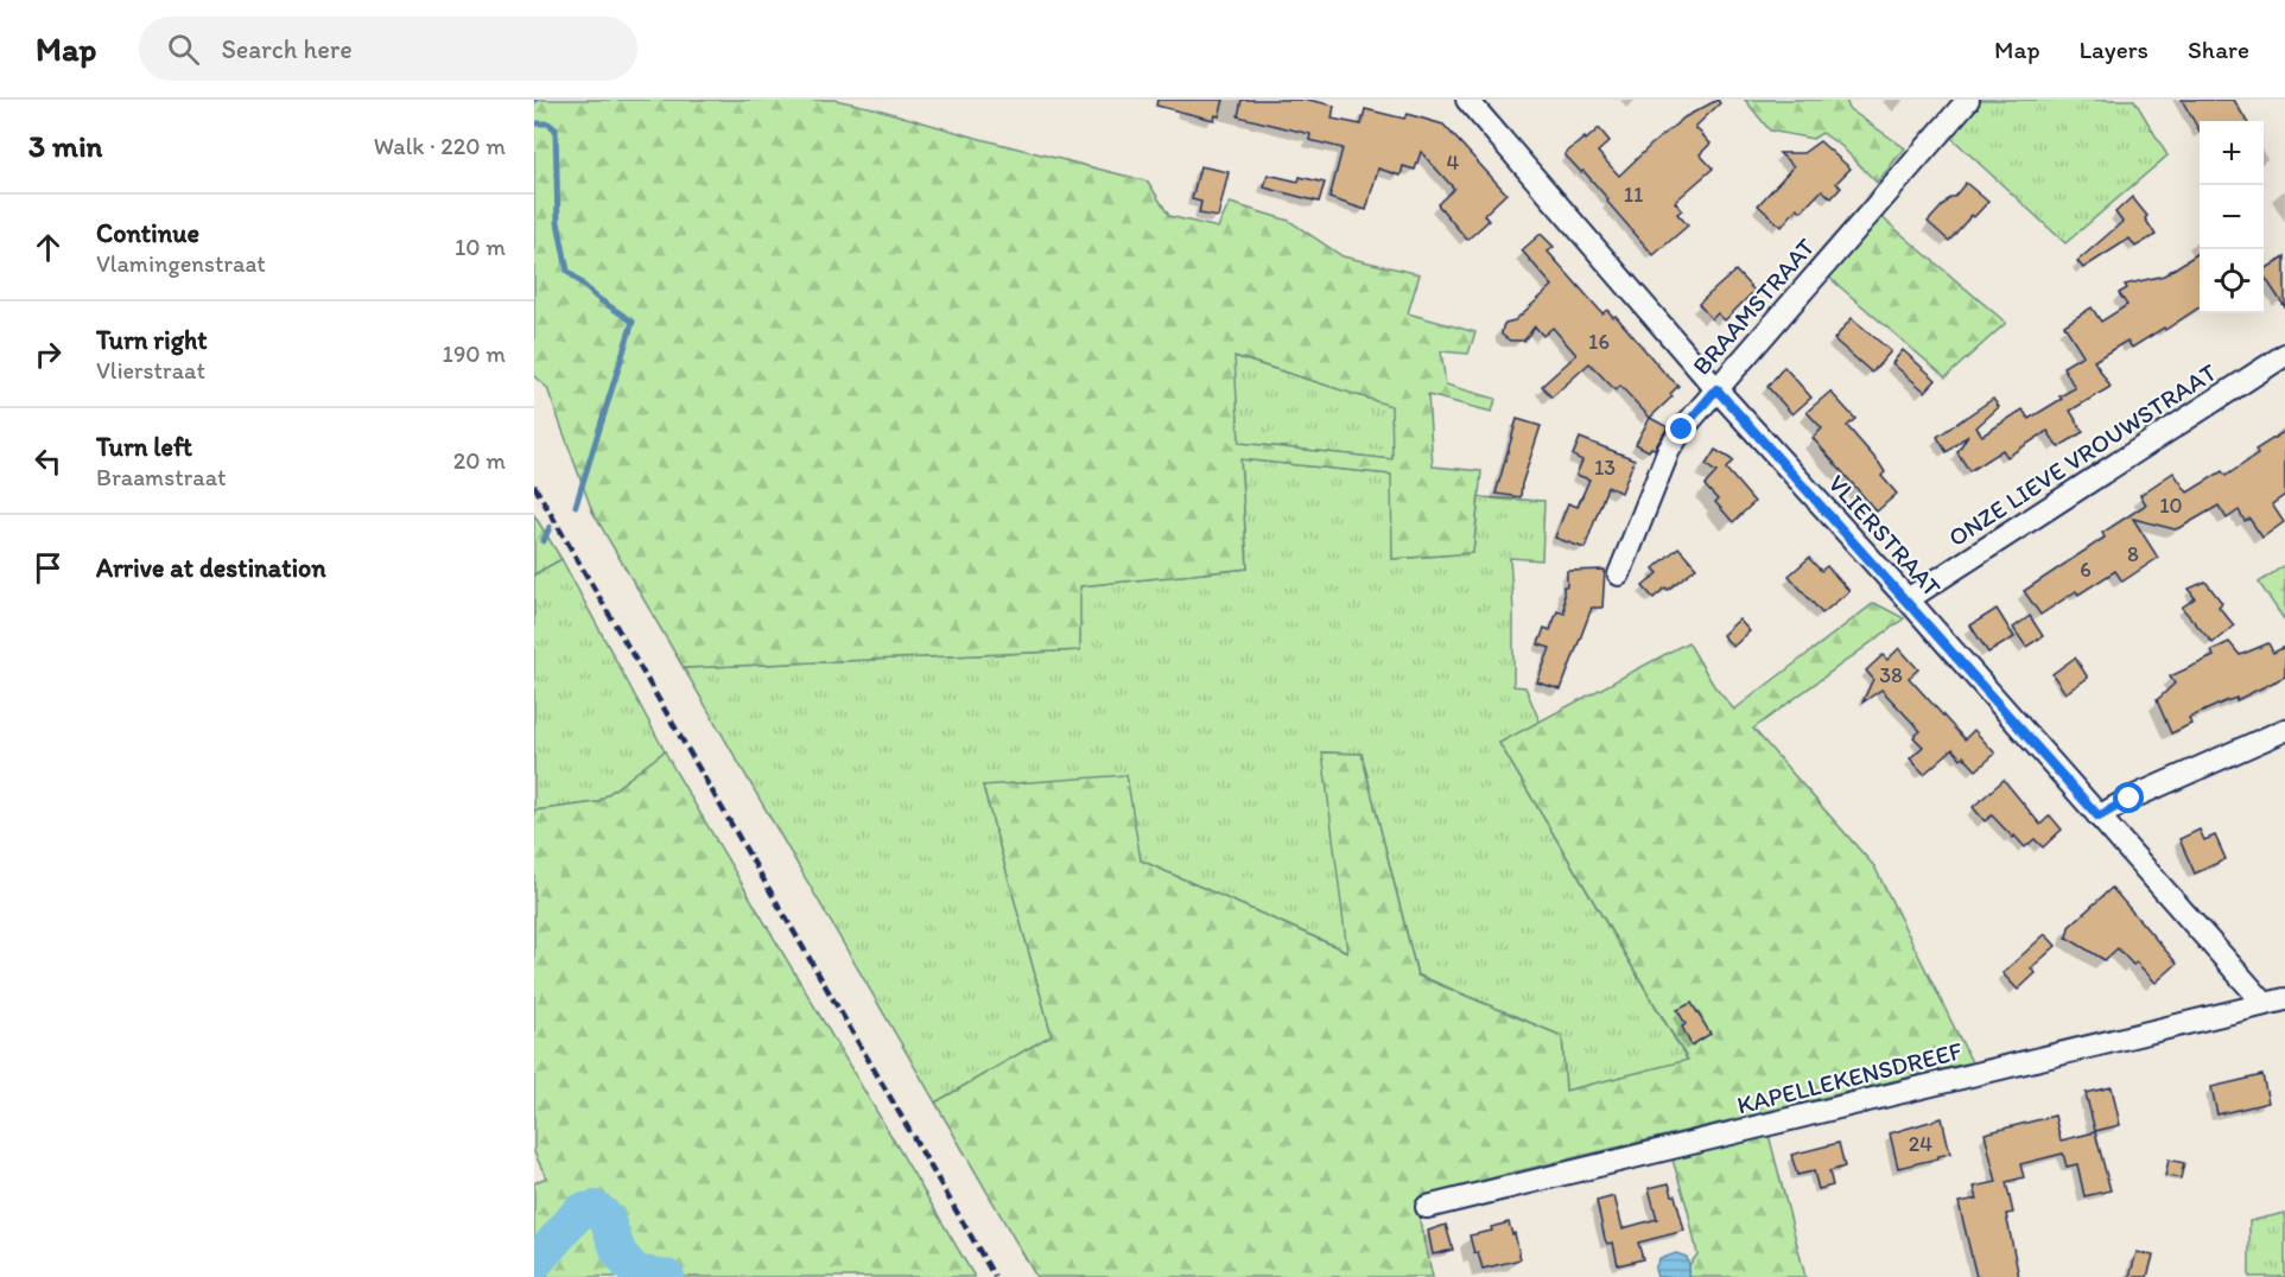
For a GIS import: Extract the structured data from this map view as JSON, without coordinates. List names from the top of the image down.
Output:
{
  "streets": {
    "street": [
      "BRAAMSTRAAT",
      "ONZE LIEVE VROUWSTRAAT",
      "VLIERSTRAAT",
      "KAPELLEKENSDREEF"
    ]
  },
  "crossings": [
    ["BRAAMSTRAAT", "VLIERSTRAAT"],
    ["ONZE LIEVE VROUWSTRAAT", "VLIERSTRAAT"],
    ["VLIERSTRAAT", "KAPELLEKENSDREEF"]
  ],
  "house_numbers": [
    "4",
    "11",
    "16",
    "13",
    "10",
    "8",
    "6",
    "38",
    "24"
  ],
  "page": {
    "header": "Map",
    "search": "Search here",
    "nav": ["Map", "Layers", "Share"],
    "heading": ["3 min", "Walk · 220 m"],
    "map_buttons": ["+", "−"],
    "list": [
      ["Continue", "Vlamingenstraat", "10 m"],
      ["Turn right", "Vlierstraat", "190 m"],
      ["Turn left", "Braamstraat", "20 m"],
      "Arrive at destination"
    ]
  }
}
